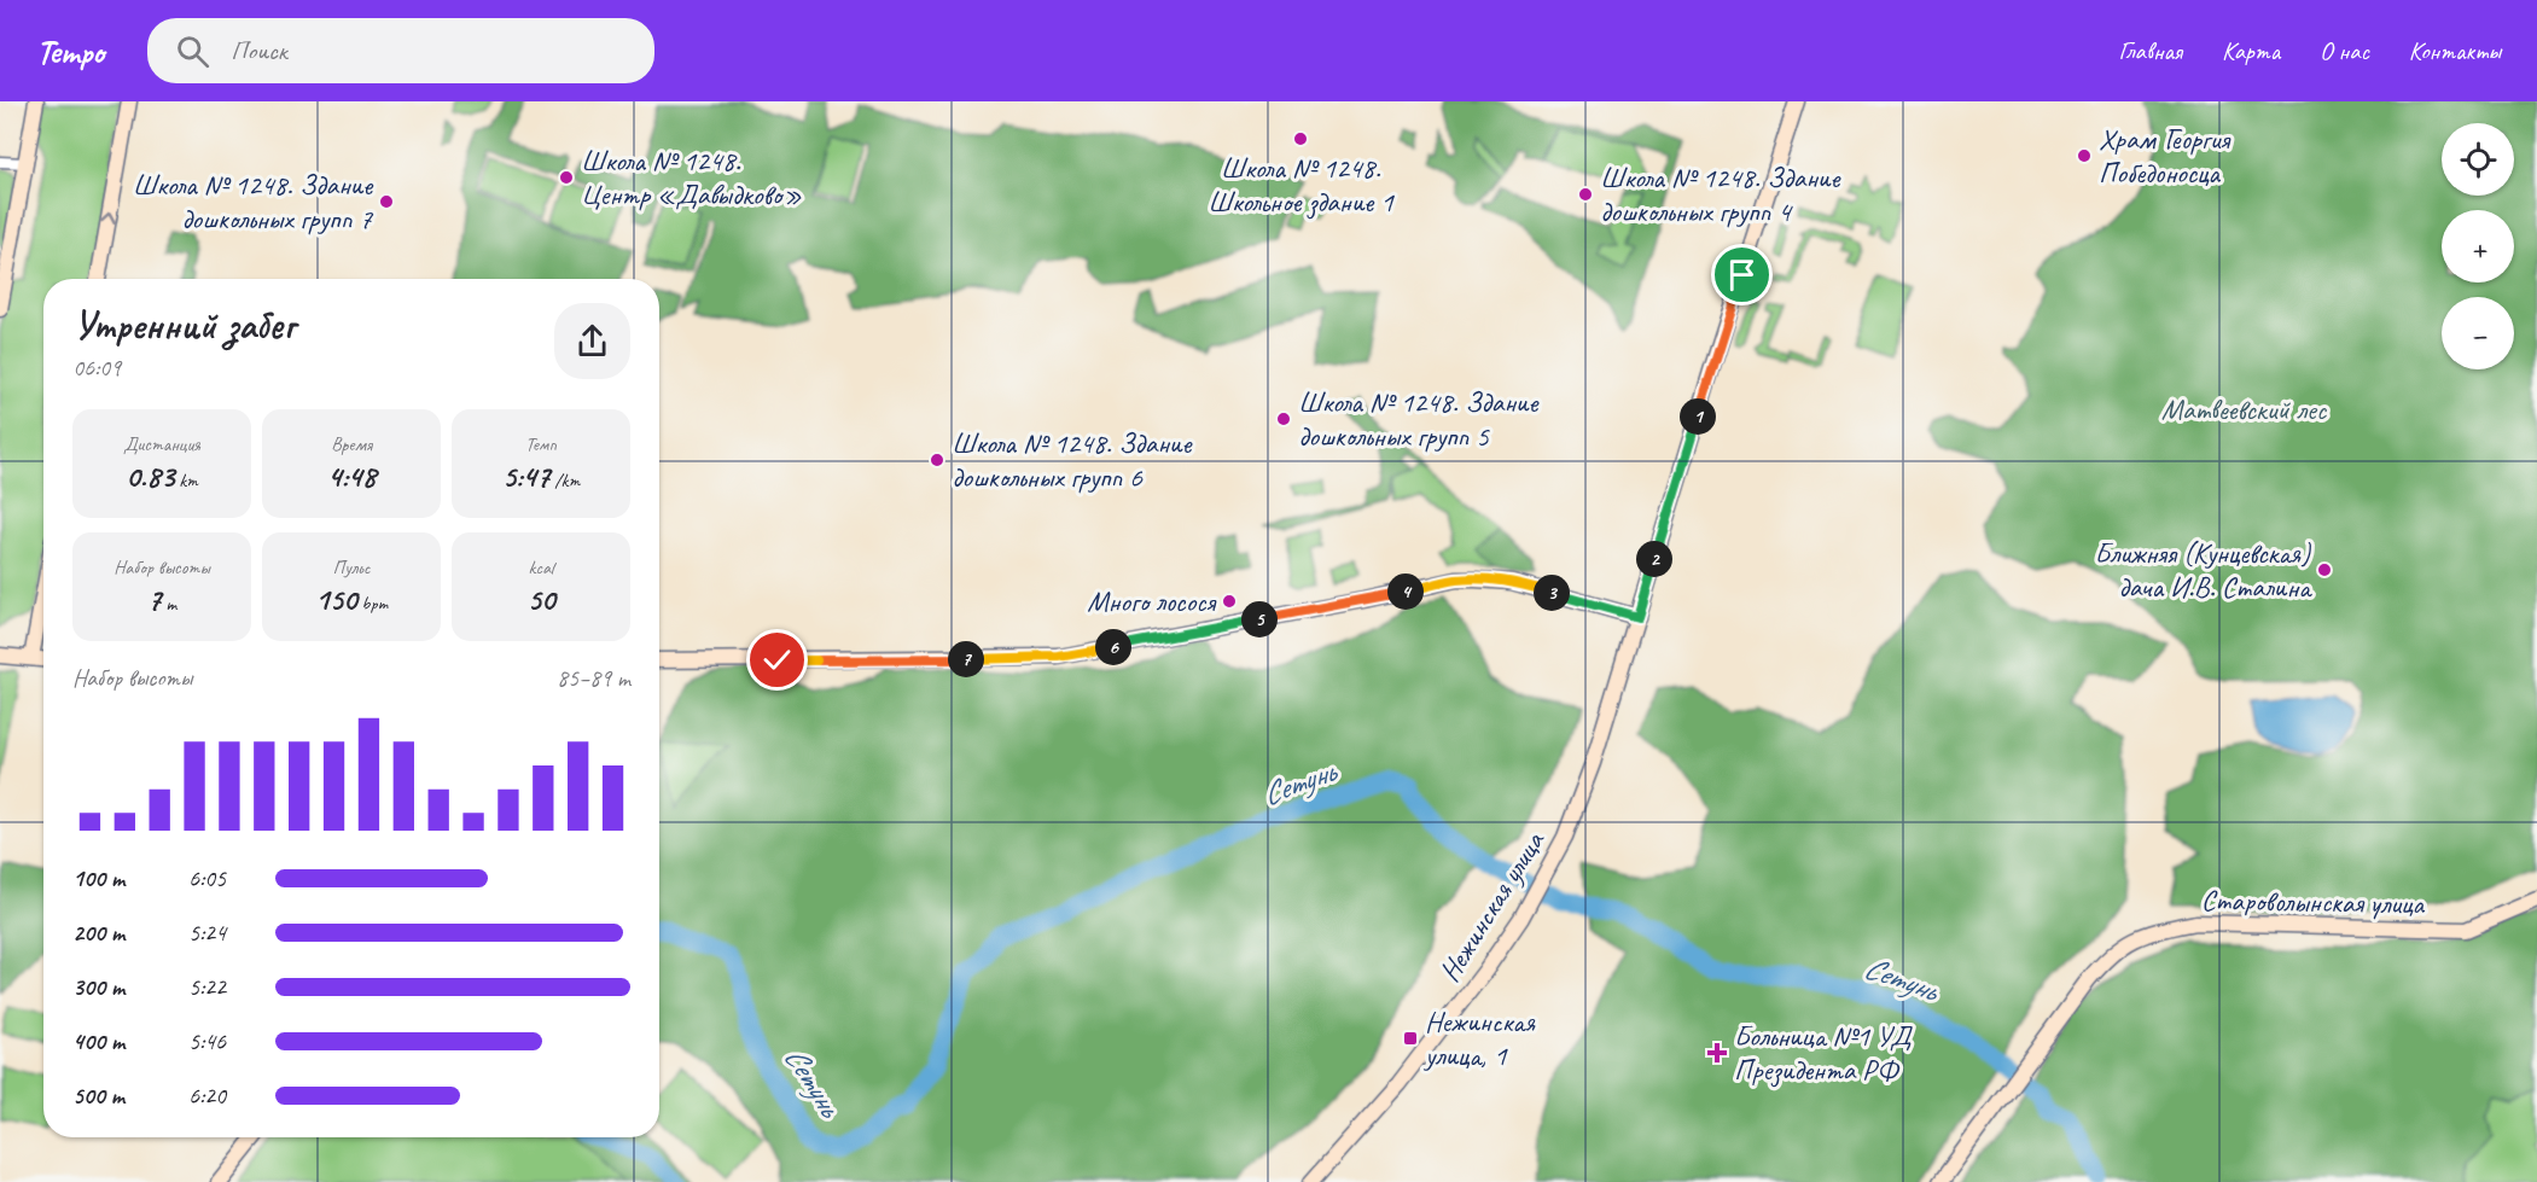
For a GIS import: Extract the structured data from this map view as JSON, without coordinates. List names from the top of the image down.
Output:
{
  "streets": {
    "street": ["Староволынская улица", "Нежинская улица"]
  },
  "water": ["Сетунь"],
  "parks": ["Матвеевский лес"],
  "places": {
    "other": [
      "Школа № 1248. Школьное здание 1",
      "Храм Георгия Победоносца",
      "Школа № 1248. Центр «Давыдково»",
      "Школа № 1248. Здание дошкольных групп 4",
      "Школа № 1248. Здание дошкольных групп 7",
      "Школа № 1248. Здание дошкольных групп 5",
      "Школа № 1248. Здание дошкольных групп 6",
      "Ближняя (Кунцевская) дача И.В. Сталина",
      "Много лосося"
    ],
    "transit": ["Нежинская улица, 1"],
    "health": ["Больница №1 УД Президента РФ"]
  },
  "page": {
    "header": "Tempo",
    "search": "Поиск",
    "nav": [
      "Главная",
      "Карта",
      "О нас",
      "Контакты"
    ],
    "map_buttons": ["+", "−"],
    "heading": ["Утренний забег", "06:09"],
    "pins": [
      "1",
      "2",
      "4",
      "3",
      "5",
      "6",
      "7"
    ],
    "stats": [
      ["Дистанция", "0.83 km"],
      ["Время", "4:48"],
      ["Темп", "5:47 /km"],
      ["Набор высоты", "7 m"],
      ["Пульс", "150 bpm"],
      ["kcal", "50"]
    ],
    "chart": ["Набор высоты", "85–89 m"],
    "list": [
      {
        "name": "100 m",
        "note": "6:05"
      },
      {
        "name": "200 m",
        "note": "5:24"
      },
      {
        "name": "300 m",
        "note": "5:22"
      },
      {
        "name": "400 m",
        "note": "5:46"
      },
      {
        "name": "500 m",
        "note": "6:20"
      }
    ]
  }
}
